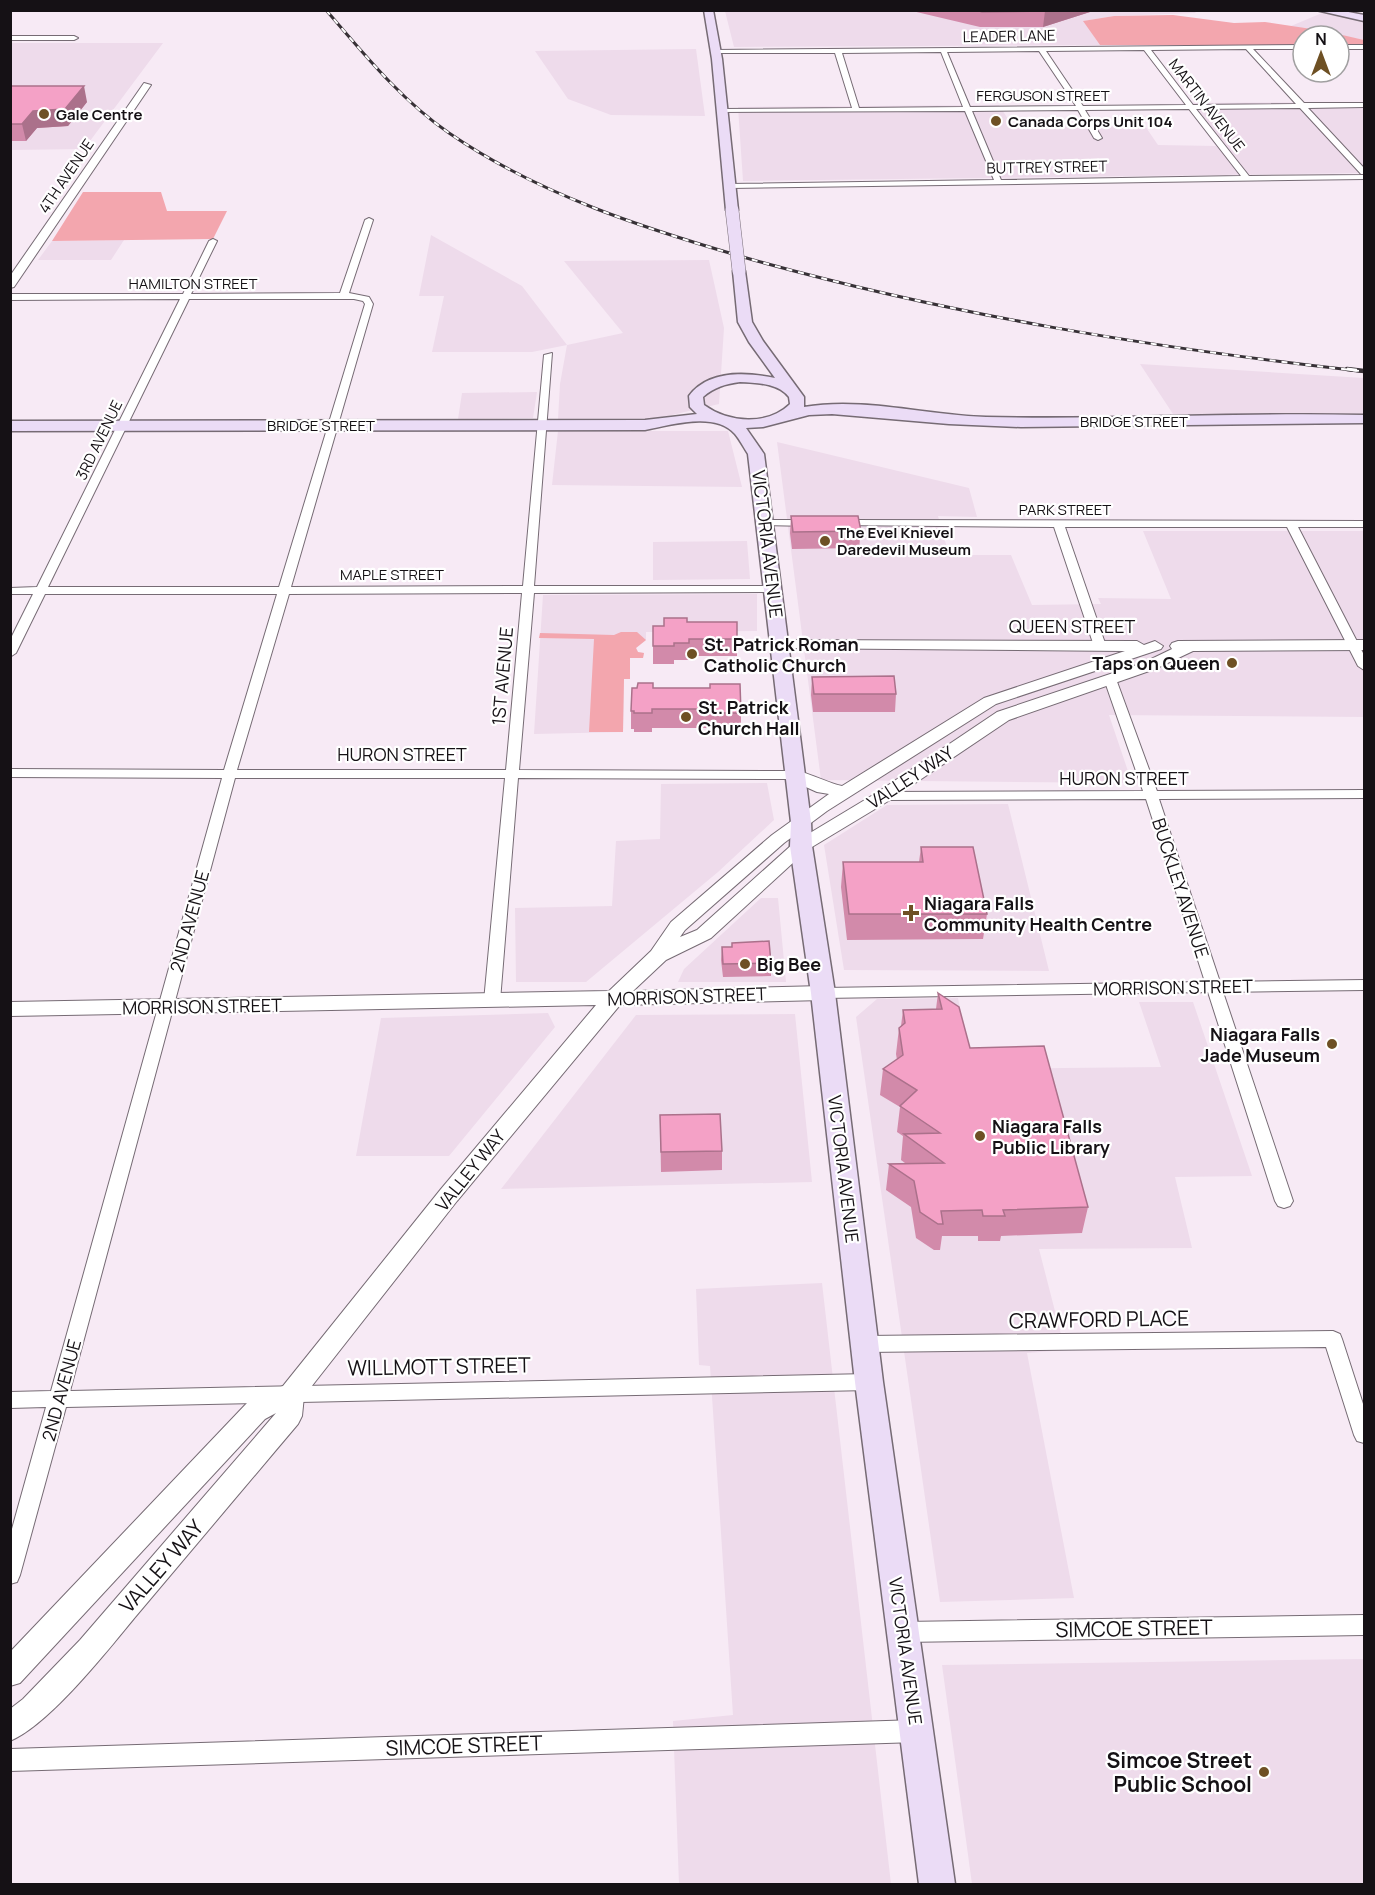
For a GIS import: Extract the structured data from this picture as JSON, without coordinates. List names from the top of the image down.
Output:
{
  "streets": {
    "main road": ["BRIDGE STREET", "VICTORIA AVENUE"],
    "street": [
      "LEADER LANE",
      "FERGUSON STREET",
      "MARTIN AVENUE",
      "BUTTREY STREET",
      "4TH AVENUE",
      "HAMILTON STREET",
      "3RD AVENUE",
      "PARK STREET",
      "MAPLE STREET",
      "QUEEN STREET",
      "1ST AVENUE",
      "HURON STREET",
      "VALLEY WAY",
      "BUCKLEY AVENUE",
      "2ND AVENUE",
      "MORRISON STREET",
      "CRAWFORD PLACE",
      "WILLMOTT STREET",
      "SIMCOE STREET"
    ]
  },
  "crossings": [
    ["LEADER LANE", "MARTIN AVENUE"],
    ["FERGUSON STREET", "MARTIN AVENUE"],
    ["MARTIN AVENUE", "BUTTREY STREET"],
    ["HAMILTON STREET", "3RD AVENUE"],
    ["HAMILTON STREET", "2ND AVENUE"],
    ["BRIDGE STREET", "3RD AVENUE"],
    ["BRIDGE STREET", "VICTORIA AVENUE"],
    ["BRIDGE STREET", "1ST AVENUE"],
    ["BRIDGE STREET", "2ND AVENUE"],
    ["3RD AVENUE", "MAPLE STREET"],
    ["PARK STREET", "VICTORIA AVENUE"],
    ["VICTORIA AVENUE", "MAPLE STREET"],
    ["VICTORIA AVENUE", "QUEEN STREET"],
    ["VICTORIA AVENUE", "HURON STREET"],
    ["VICTORIA AVENUE", "VALLEY WAY"],
    ["VICTORIA AVENUE", "MORRISON STREET"],
    ["VICTORIA AVENUE", "CRAWFORD PLACE"],
    ["VICTORIA AVENUE", "WILLMOTT STREET"],
    ["VICTORIA AVENUE", "SIMCOE STREET"],
    ["MAPLE STREET", "1ST AVENUE"],
    ["MAPLE STREET", "2ND AVENUE"],
    ["QUEEN STREET", "VALLEY WAY"],
    ["1ST AVENUE", "HURON STREET"],
    ["1ST AVENUE", "MORRISON STREET"],
    ["HURON STREET", "VALLEY WAY"],
    ["HURON STREET", "BUCKLEY AVENUE"],
    ["HURON STREET", "2ND AVENUE"],
    ["VALLEY WAY", "BUCKLEY AVENUE"],
    ["VALLEY WAY", "MORRISON STREET"],
    ["VALLEY WAY", "WILLMOTT STREET"],
    ["BUCKLEY AVENUE", "MORRISON STREET"],
    ["2ND AVENUE", "MORRISON STREET"],
    ["2ND AVENUE", "WILLMOTT STREET"]
  ],
  "places": {
    "other": [
      "Gale Centre",
      "Canada Corps Unit 104",
      "The Evel Knievel Daredevil Museum",
      "St. Patrick Roman Catholic Church",
      "Taps on Queen",
      "St. Patrick Church Hall",
      "Big Bee",
      "Niagara Falls Jade Museum",
      "Niagara Falls Public Library",
      "Simcoe Street Public School"
    ],
    "health": ["Niagara Falls Community Health Centre"]
  },
  "north": "top"
}
